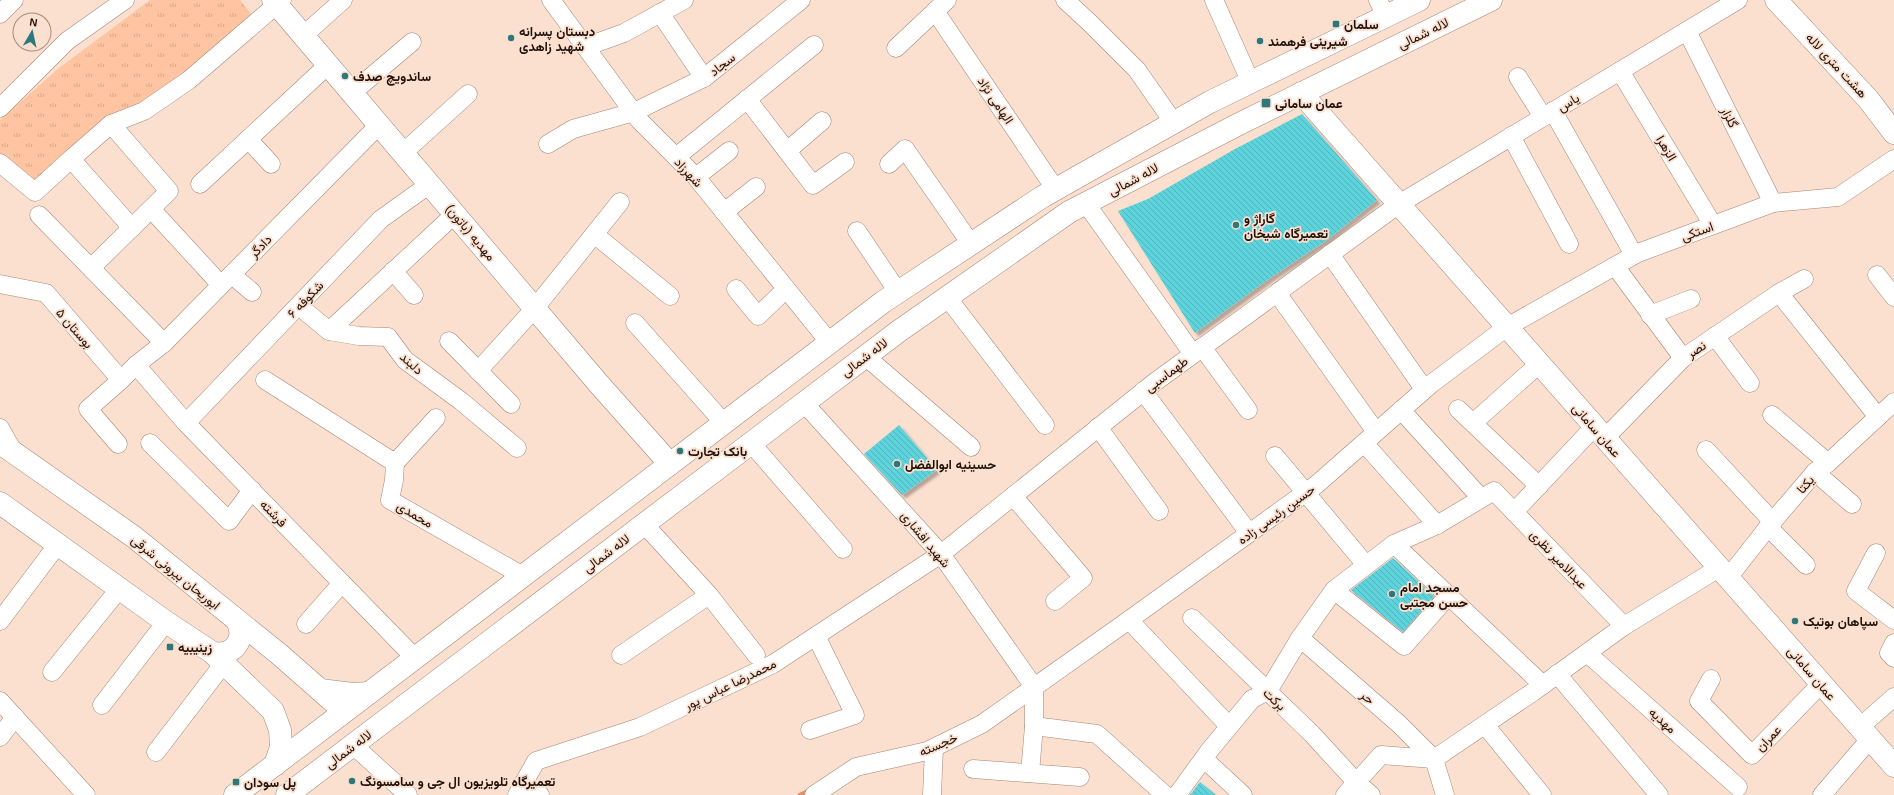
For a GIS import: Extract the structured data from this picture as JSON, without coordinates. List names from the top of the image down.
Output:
{
  "streets": {
    "main road": [
      "لاله شمالی",
      "هشت متری لاله",
      "مهدیه (باتون)",
      "عمان سامانی",
      "ابوریحان بیرونی شرقی"
    ],
    "street": [
      "سجاد",
      "الهامی نژاد",
      "یاس",
      "گلزار",
      "الزهرا",
      "شهرزاد",
      "استکی",
      "دادگر",
      "شکوفه ۶",
      "بوستان ۵",
      "نصر",
      "دلبند",
      "طهماسبی",
      "یکتا",
      "فرشته",
      "محمدی",
      "حسین رئیسی زاده",
      "شهید افشاری",
      "عبدالامیر نظری",
      "محمدرضا عباس پور",
      "حر",
      "برکت",
      "مهدیه",
      "عمران",
      "خجسته"
    ]
  },
  "crossings": [
    ["لاله شمالی", "عمان سامانی"],
    ["لاله شمالی", "شهید افشاری"],
    ["سجاد", "شهرزاد"],
    ["یاس", "گلزار"],
    ["یاس", "الزهرا"],
    ["یاس", "طهماسبی"],
    ["یاس", "عمان سامانی"],
    ["گلزار", "استکی"],
    ["الزهرا", "استکی"],
    ["استکی", "عمان سامانی"],
    ["استکی", "حسین رئیسی زاده"],
    ["مهدیه (باتون)", "دادگر"],
    ["مهدیه (باتون)", "شکوفه ۶"],
    ["دادگر", "فرشته"],
    ["شکوفه ۶", "فرشته"],
    ["نصر", "عمان سامانی"],
    ["نصر", "عبدالامیر نظری"],
    ["طهماسبی", "عمان سامانی"],
    ["طهماسبی", "شهید افشاری"],
    ["طهماسبی", "محمدرضا عباس پور"],
    ["عمان سامانی", "یکتا"],
    ["عمان سامانی", "حسین رئیسی زاده"],
    ["عمان سامانی", "عمران"],
    ["حسین رئیسی زاده", "شهید افشاری"],
    ["حسین رئیسی زاده", "عبدالامیر نظری"],
    ["حسین رئیسی زاده", "خجسته"],
    ["شهید افشاری", "محمدرضا عباس پور"],
    ["شهید افشاری", "خجسته"]
  ],
  "places": {
    "transit": [
      "سلمان",
      "عمان سامانی",
      "زینیبیه",
      "پل سودان"
    ],
    "other": [
      "دبستان پسرانه شهید زاهدی",
      "شیرینی فرهمند",
      "ساندویچ صدف",
      "گاراژ و تعمیرگاه شیخان",
      "بانک تجارت",
      "حسینیه ابوالفضل",
      "مسجد امام حسن مجتبی",
      "سپاهان بوتیک",
      "تعمیرگاه تلویزیون ال جی و سامسونگ"
    ]
  },
  "north": "top"
}
